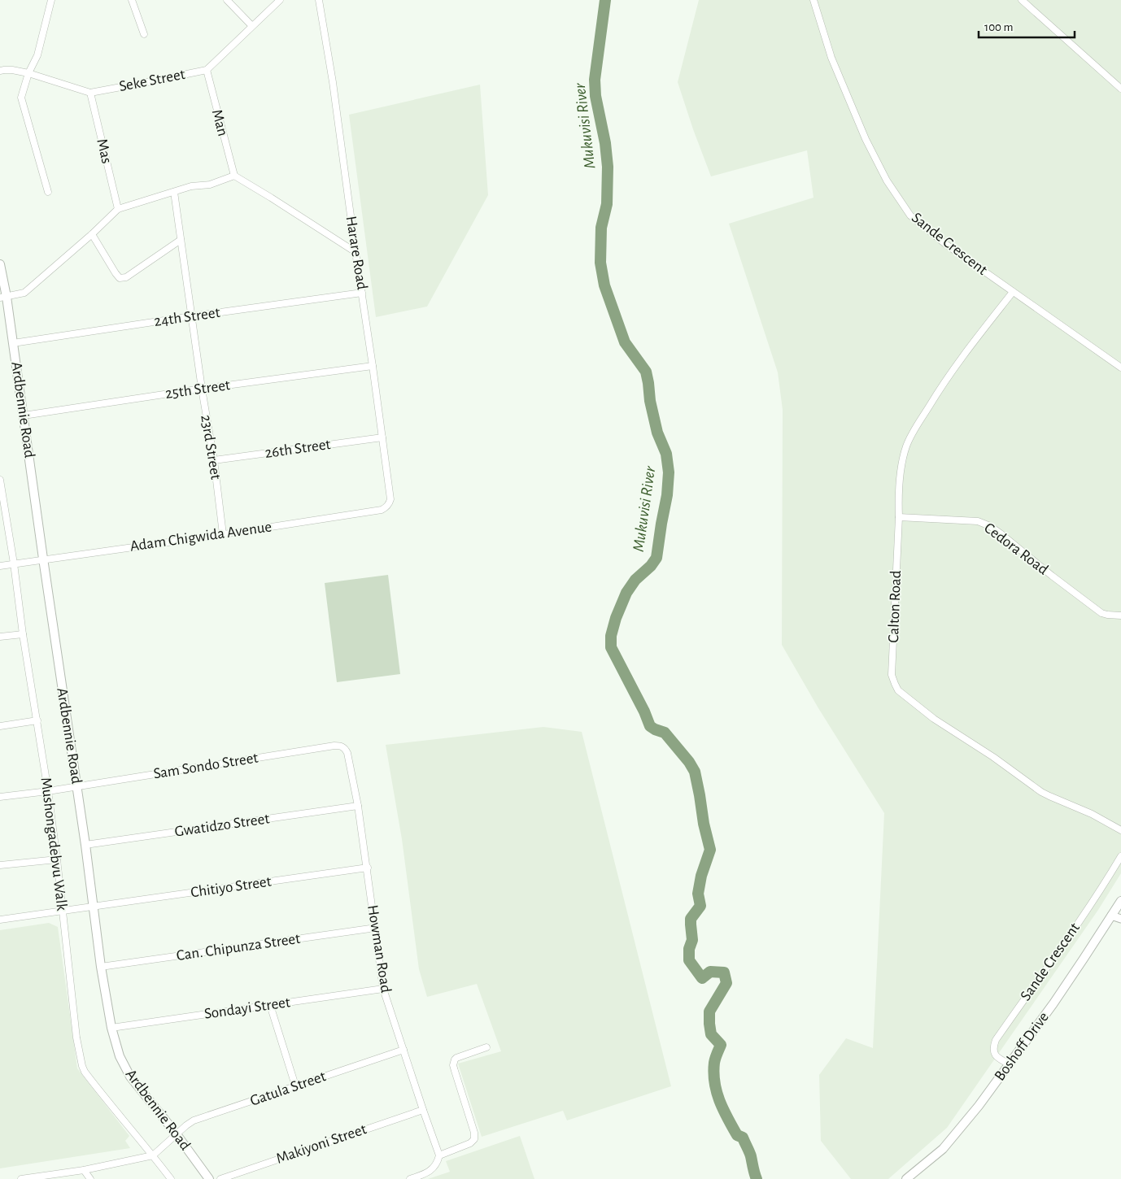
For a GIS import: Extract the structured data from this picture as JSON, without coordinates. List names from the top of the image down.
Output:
{
  "streets": {
    "main road": ["Ardbennie Road", "Boshoff Drive"],
    "street": [
      "Seke Street",
      "Man",
      "Mas",
      "Sande Crescent",
      "Harare Road",
      "24th Street",
      "25th Street",
      "23rd Street",
      "26th Street",
      "Adam Chigwida Avenue",
      "Cedora Road",
      "Calton Road",
      "Sam Sondo Street",
      "Gwatidzo Street",
      "Mushongadebvu Walk",
      "Chitiyo Street",
      "Can. Chipunza Street",
      "Howman Road",
      "Sondayi Street",
      "Gatula Street",
      "Makiyoni Street"
    ]
  },
  "crossings": [
    ["Seke Street", "Man"],
    ["Seke Street", "Mas"],
    ["Sande Crescent", "Calton Road"],
    ["Sande Crescent", "Boshoff Drive"],
    ["Harare Road", "24th Street"],
    ["Harare Road", "25th Street"],
    ["Harare Road", "26th Street"],
    ["Harare Road", "Adam Chigwida Avenue"],
    ["24th Street", "Ardbennie Road"],
    ["24th Street", "23rd Street"],
    ["25th Street", "Ardbennie Road"],
    ["25th Street", "23rd Street"],
    ["Ardbennie Road", "Adam Chigwida Avenue"],
    ["Ardbennie Road", "Sam Sondo Street"],
    ["Ardbennie Road", "Gwatidzo Street"],
    ["Ardbennie Road", "Chitiyo Street"],
    ["Ardbennie Road", "Can. Chipunza Street"],
    ["Ardbennie Road", "Sondayi Street"],
    ["Ardbennie Road", "Gatula Street"],
    ["23rd Street", "26th Street"],
    ["23rd Street", "Adam Chigwida Avenue"],
    ["Adam Chigwida Avenue", "Mushongadebvu Walk"],
    ["Cedora Road", "Calton Road"],
    ["Sam Sondo Street", "Mushongadebvu Walk"],
    ["Sam Sondo Street", "Howman Road"],
    ["Gwatidzo Street", "Howman Road"],
    ["Mushongadebvu Walk", "Chitiyo Street"],
    ["Mushongadebvu Walk", "Gatula Street"],
    ["Chitiyo Street", "Howman Road"],
    ["Can. Chipunza Street", "Howman Road"],
    ["Howman Road", "Sondayi Street"],
    ["Howman Road", "Gatula Street"],
    ["Howman Road", "Makiyoni Street"]
  ],
  "water": ["Mukuvisi River"],
  "scale_bar": "100 m"
}
